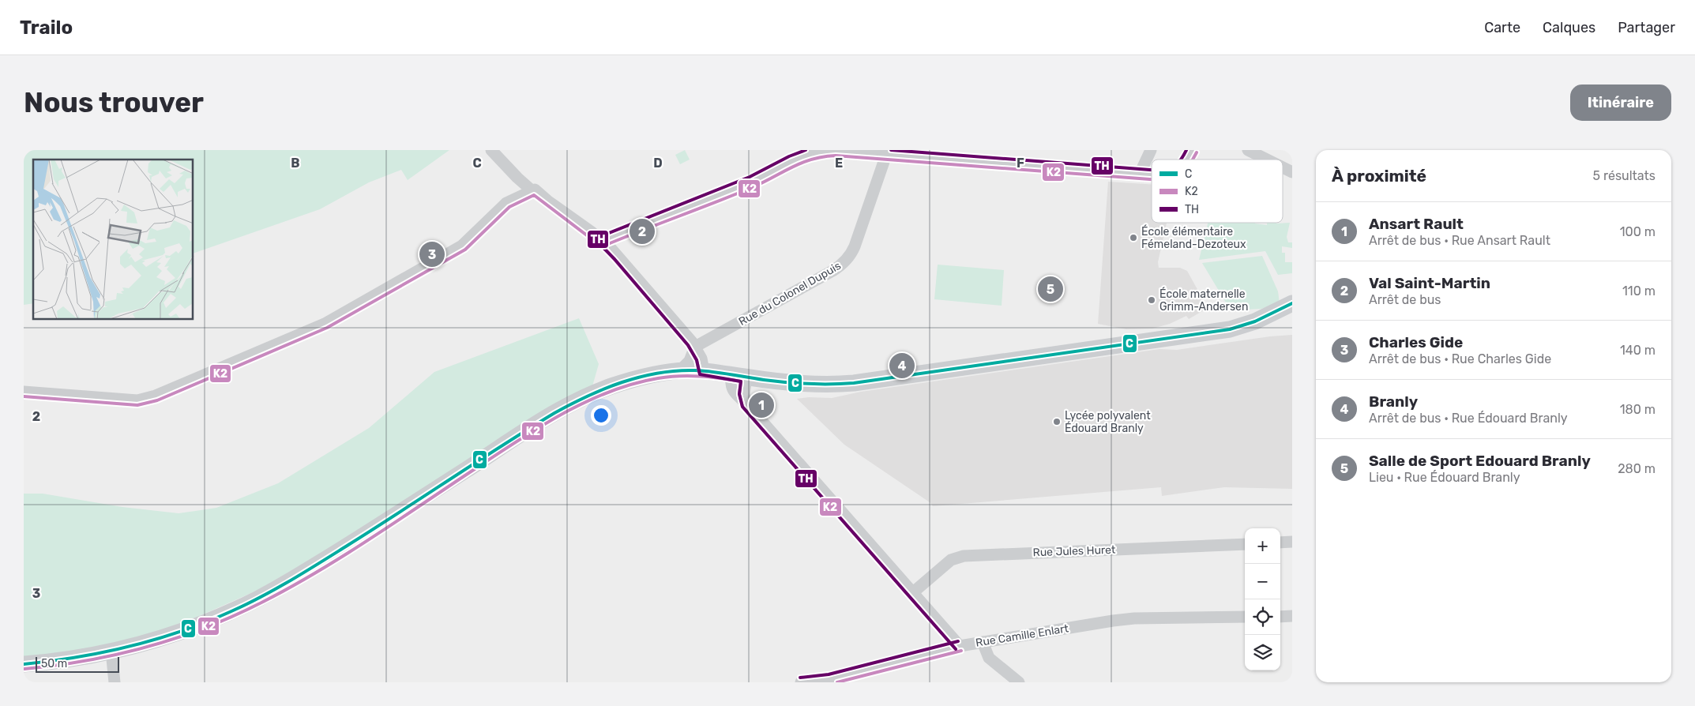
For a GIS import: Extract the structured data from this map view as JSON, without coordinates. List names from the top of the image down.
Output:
{
  "streets": {
    "street": ["Rue du Colonel Dupuis", "Rue Jules Huret", "Rue Camille Enlart"]
  },
  "places": ["École élémentaire Fémeland-Dezoteux", "École maternelle Grimm-Andersen", "Lycée polyvalent Édouard Branly"],
  "lines": ["transit line TH", "transit line K2", "transit line C"],
  "legend": ["C", "K2", "TH"],
  "scale_bar": "50 m",
  "page": {
    "header": "Trailo",
    "nav": ["Carte", "Calques", "Partager"],
    "buttons": "Itinéraire",
    "title": "Nous trouver",
    "heading": ["À proximité", "5 résultats"],
    "list": [
      {
        "mark": "1",
        "name": "Ansart Rault",
        "note": "Arrêt de bus · Rue Ansart Rault",
        "value": "100 m"
      },
      {
        "mark": "2",
        "name": "Val Saint-Martin",
        "note": "Arrêt de bus",
        "value": "110 m"
      },
      {
        "mark": "3",
        "name": "Charles Gide",
        "note": "Arrêt de bus · Rue Charles Gide",
        "value": "140 m"
      },
      {
        "mark": "4",
        "name": "Branly",
        "note": "Arrêt de bus · Rue Édouard Branly",
        "value": "180 m"
      },
      {
        "mark": "5",
        "name": "Salle de Sport Edouard Branly",
        "note": "Lieu · Rue Édouard Branly",
        "value": "280 m"
      }
    ],
    "pins": [
      "2",
      "3",
      "5",
      "4",
      "1"
    ],
    "map_buttons": ["+", "−"],
    "scale": "50 m"
  },
  "grid": {
    "columns": [
      "B",
      "C",
      "D",
      "E",
      "F"
    ],
    "rows": ["2", "3"]
  }
}
